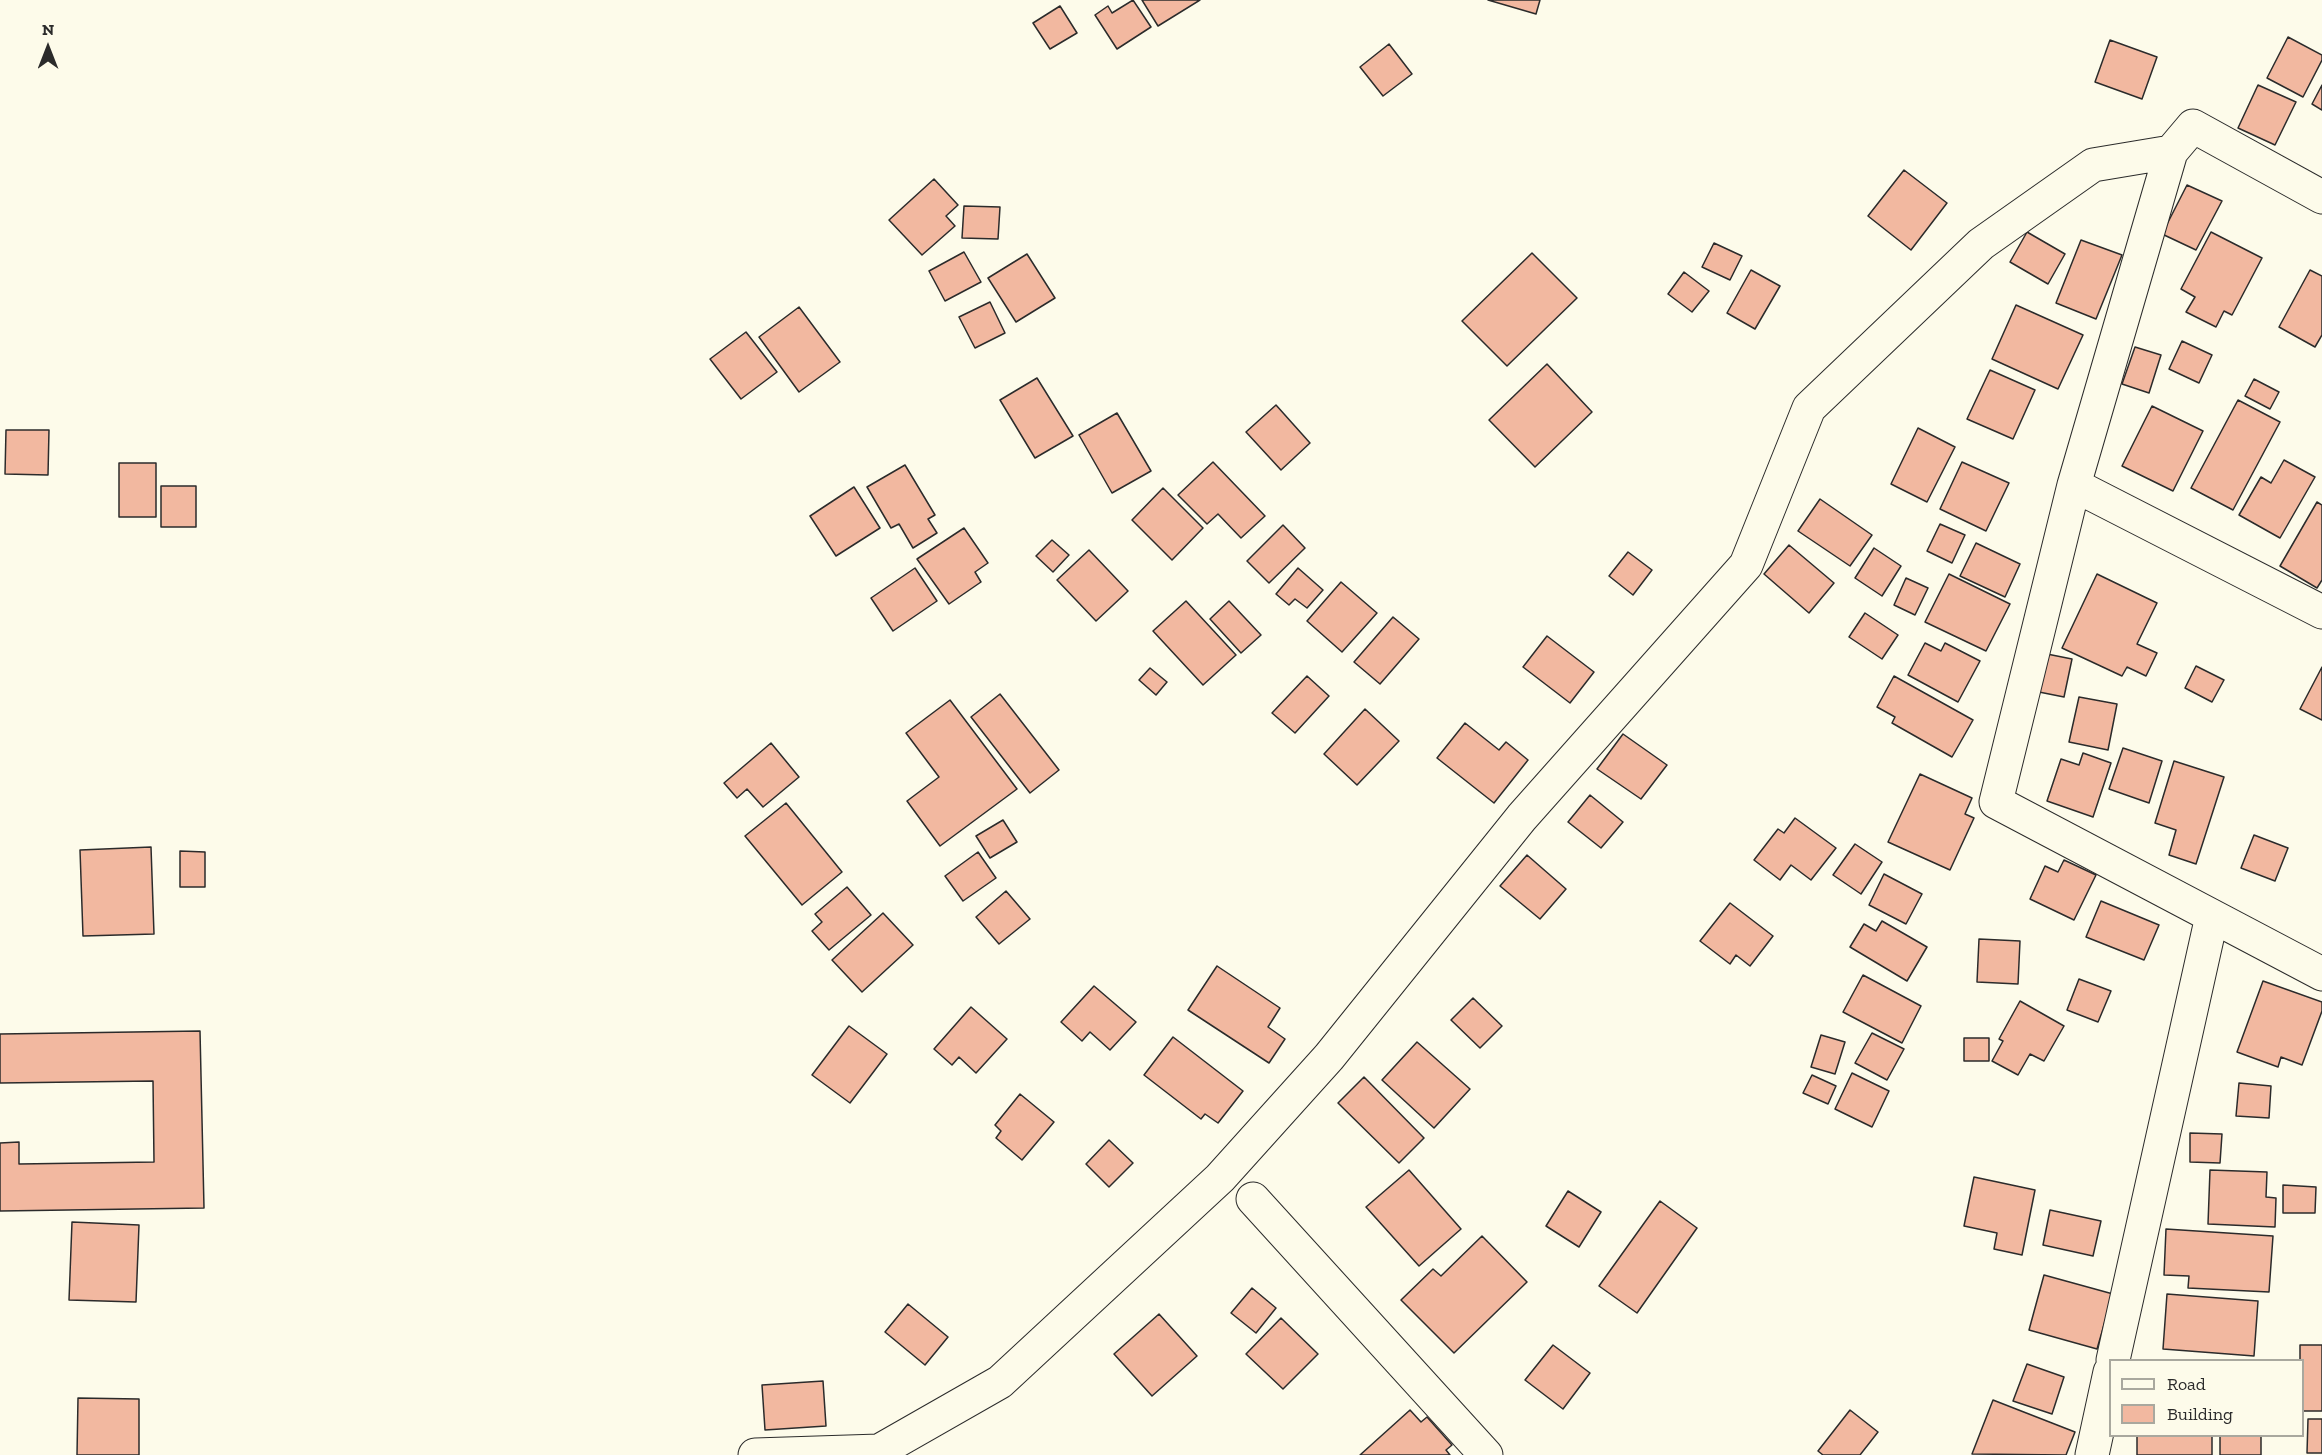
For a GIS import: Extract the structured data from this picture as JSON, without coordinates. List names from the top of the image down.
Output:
{
  "legend": ["Road", "Building"],
  "north": "top"
}
